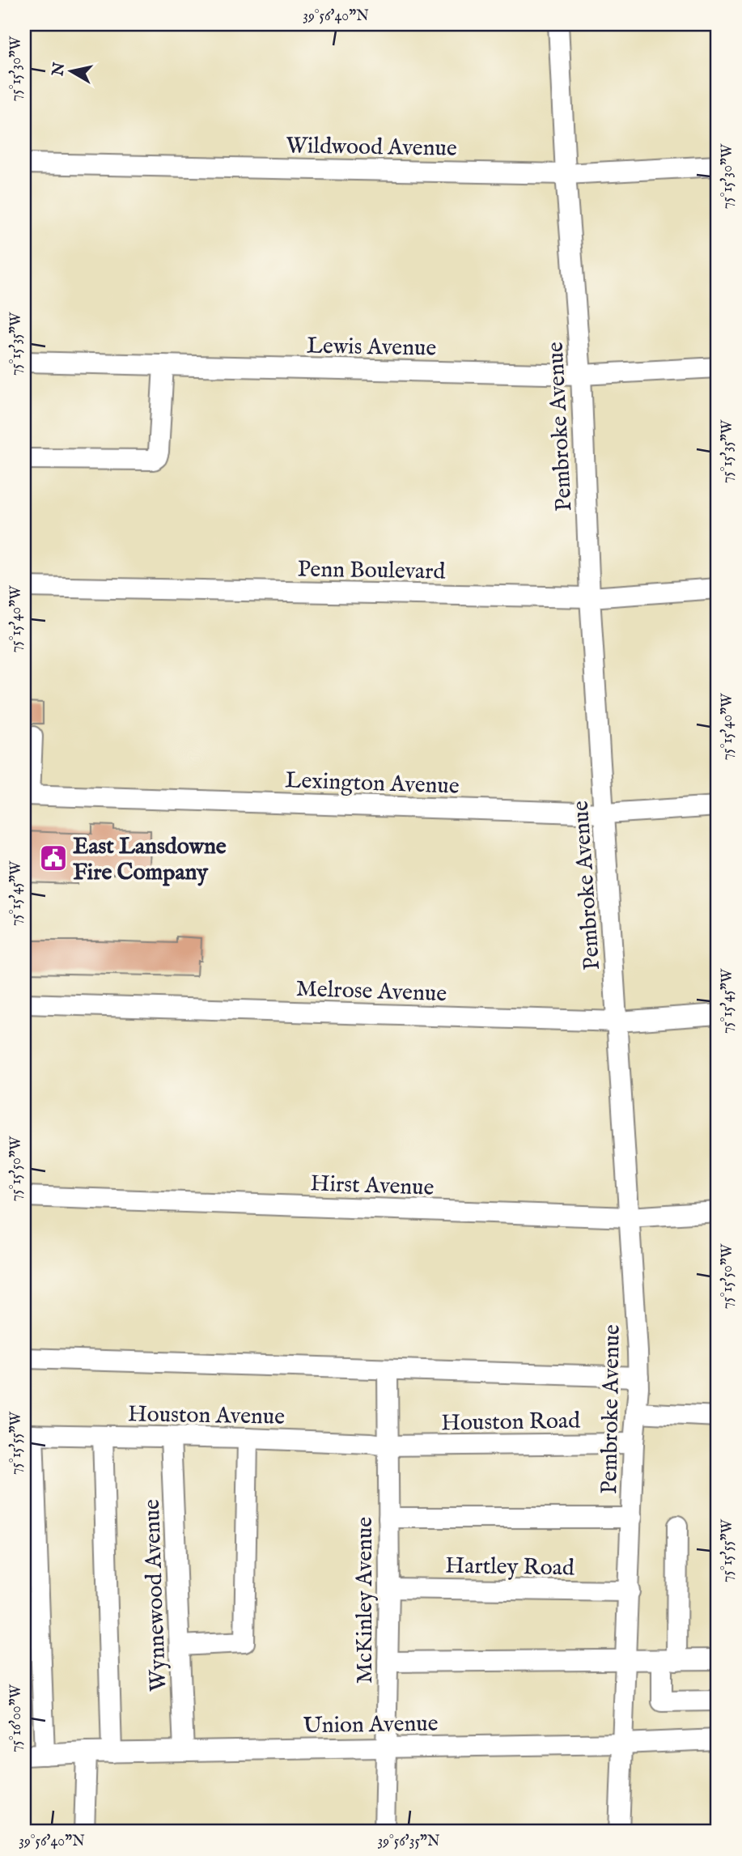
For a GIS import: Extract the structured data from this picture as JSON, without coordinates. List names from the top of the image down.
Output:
{
  "streets": {
    "street": [
      "Wildwood Avenue",
      "Lewis Avenue",
      "Pembroke Avenue",
      "Penn Boulevard",
      "Lexington Avenue",
      "Melrose Avenue",
      "Hirst Avenue",
      "Houston Avenue",
      "Houston Road",
      "Hartley Road",
      "Wynnewood Avenue",
      "McKinley Avenue",
      "Union Avenue"
    ]
  },
  "crossings": [
    ["Wildwood Avenue", "Pembroke Avenue"],
    ["Lewis Avenue", "Pembroke Avenue"],
    ["Pembroke Avenue", "Penn Boulevard"],
    ["Pembroke Avenue", "Lexington Avenue"],
    ["Pembroke Avenue", "Melrose Avenue"],
    ["Pembroke Avenue", "Hirst Avenue"],
    ["Pembroke Avenue", "Houston Road"],
    ["Pembroke Avenue", "Hartley Road"],
    ["Pembroke Avenue", "Union Avenue"],
    ["Houston Avenue", "Houston Road"],
    ["Houston Avenue", "Wynnewood Avenue"],
    ["Houston Avenue", "McKinley Avenue"],
    ["Houston Road", "McKinley Avenue"],
    ["Hartley Road", "McKinley Avenue"],
    ["Wynnewood Avenue", "Union Avenue"],
    ["McKinley Avenue", "Union Avenue"]
  ],
  "places": {
    "public building": ["East Lansdowne Fire Company"]
  },
  "north": "left",
  "coordinates": [
    "39°56'40\"N",
    "75°15'30\"W",
    "75°15'35\"W",
    "75°15'40\"W",
    "75°15'45\"W",
    "75°15'50\"W",
    "75°15'55\"W",
    "75°16'00\"W",
    "39°56'35\"N"
  ]
}
